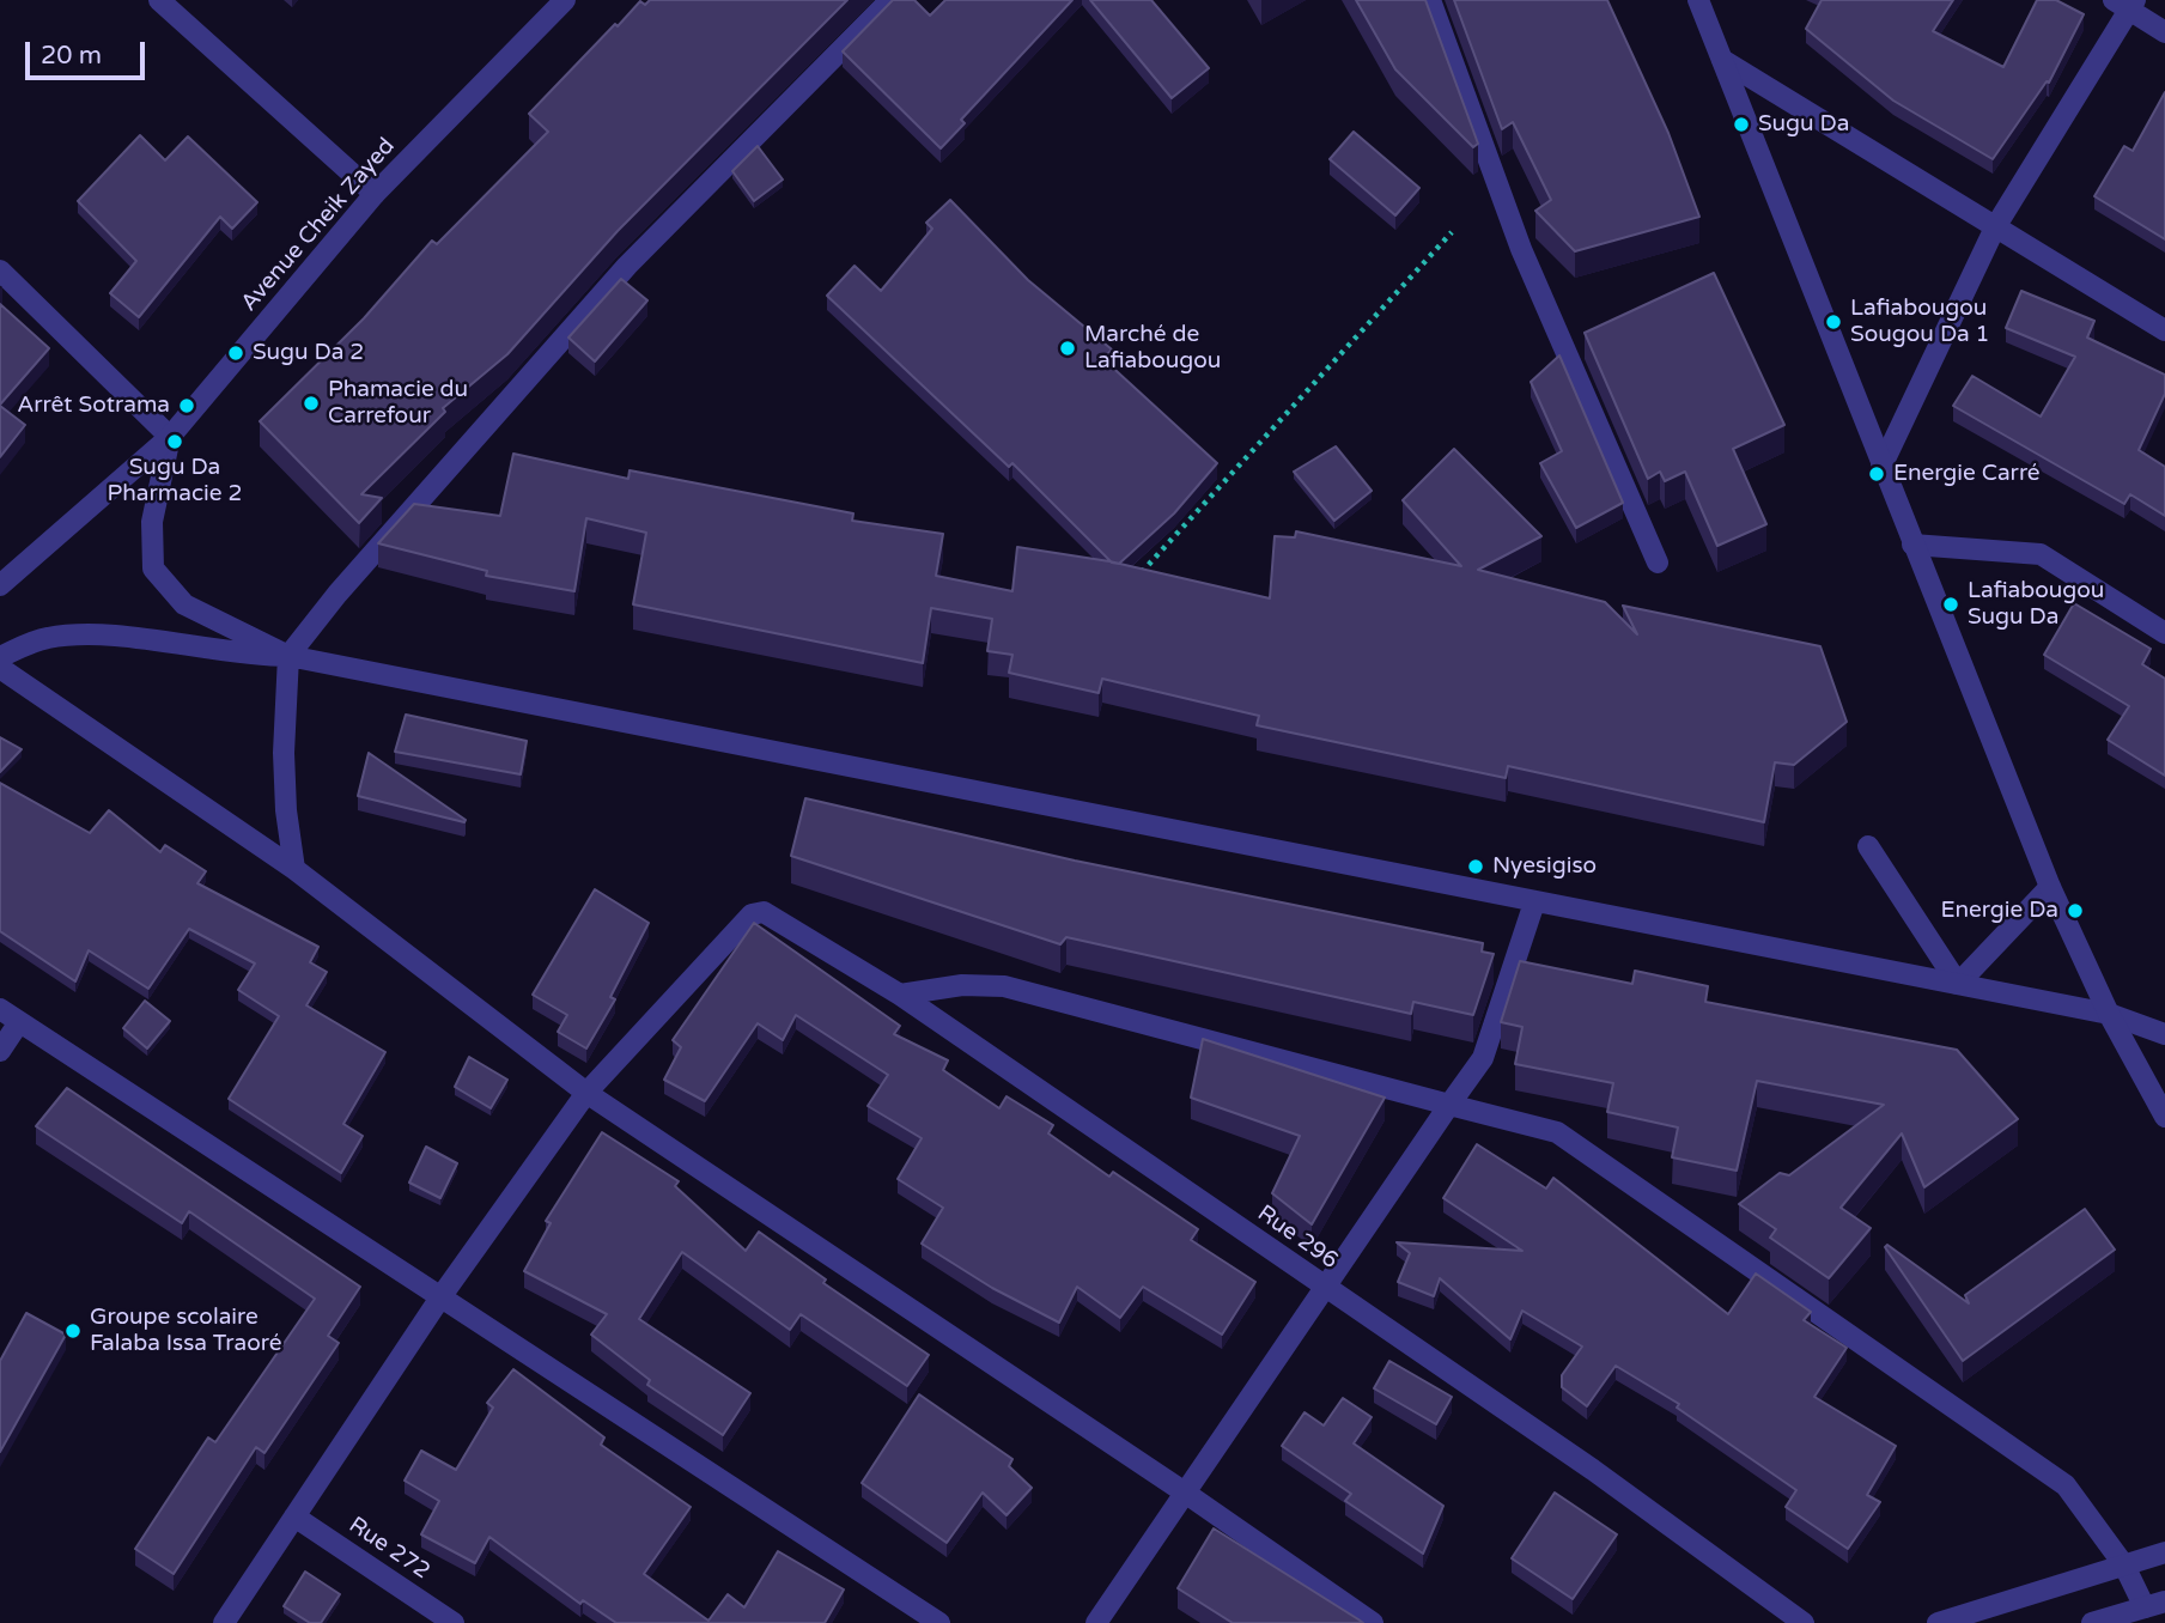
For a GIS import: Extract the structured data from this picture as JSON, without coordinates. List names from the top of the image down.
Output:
{
  "streets": {
    "street": ["Avenue Cheik Zayed", "Rue 296", "Rue 272"]
  },
  "places": [
    "Sugu Da",
    "Lafiabougou Sougou Da 1",
    "Marché de Lafiabougou",
    "Sugu Da 2",
    "Phamacie du Carrefour",
    "Arrêt Sotrama",
    "Sugu Da Pharmacie 2",
    "Energie Carré",
    "Lafiabougou Sugu Da",
    "Nyesigiso",
    "Energie Da",
    "Groupe scolaire Falaba Issa Traoré"
  ],
  "scale_bar": "20 m"
}
